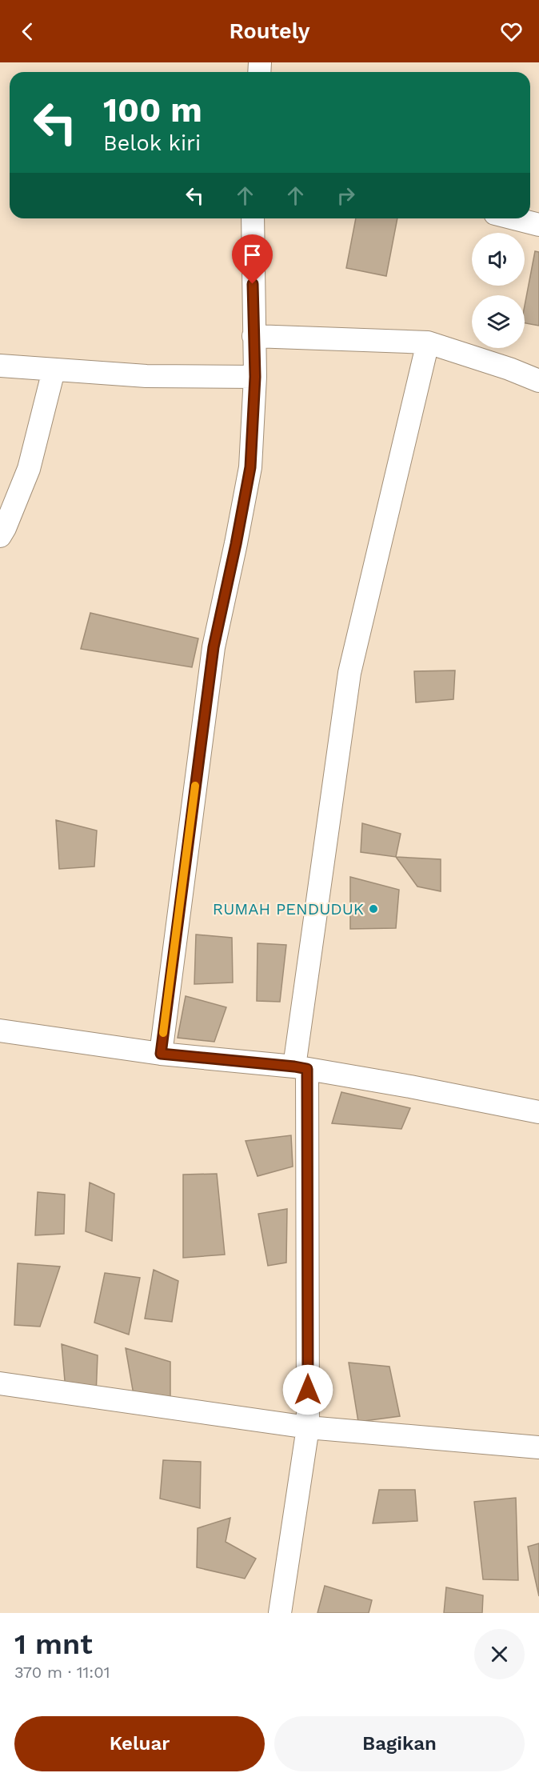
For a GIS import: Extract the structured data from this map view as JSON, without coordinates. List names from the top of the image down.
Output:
{
  "places": ["RUMAH PENDUDUK"],
  "page": {
    "header": "Routely",
    "turn": ["100 m", "Belok kiri"],
    "heading": ["1 mnt", "370 m · 11:01"],
    "buttons": ["Keluar", "Bagikan"]
  }
}
